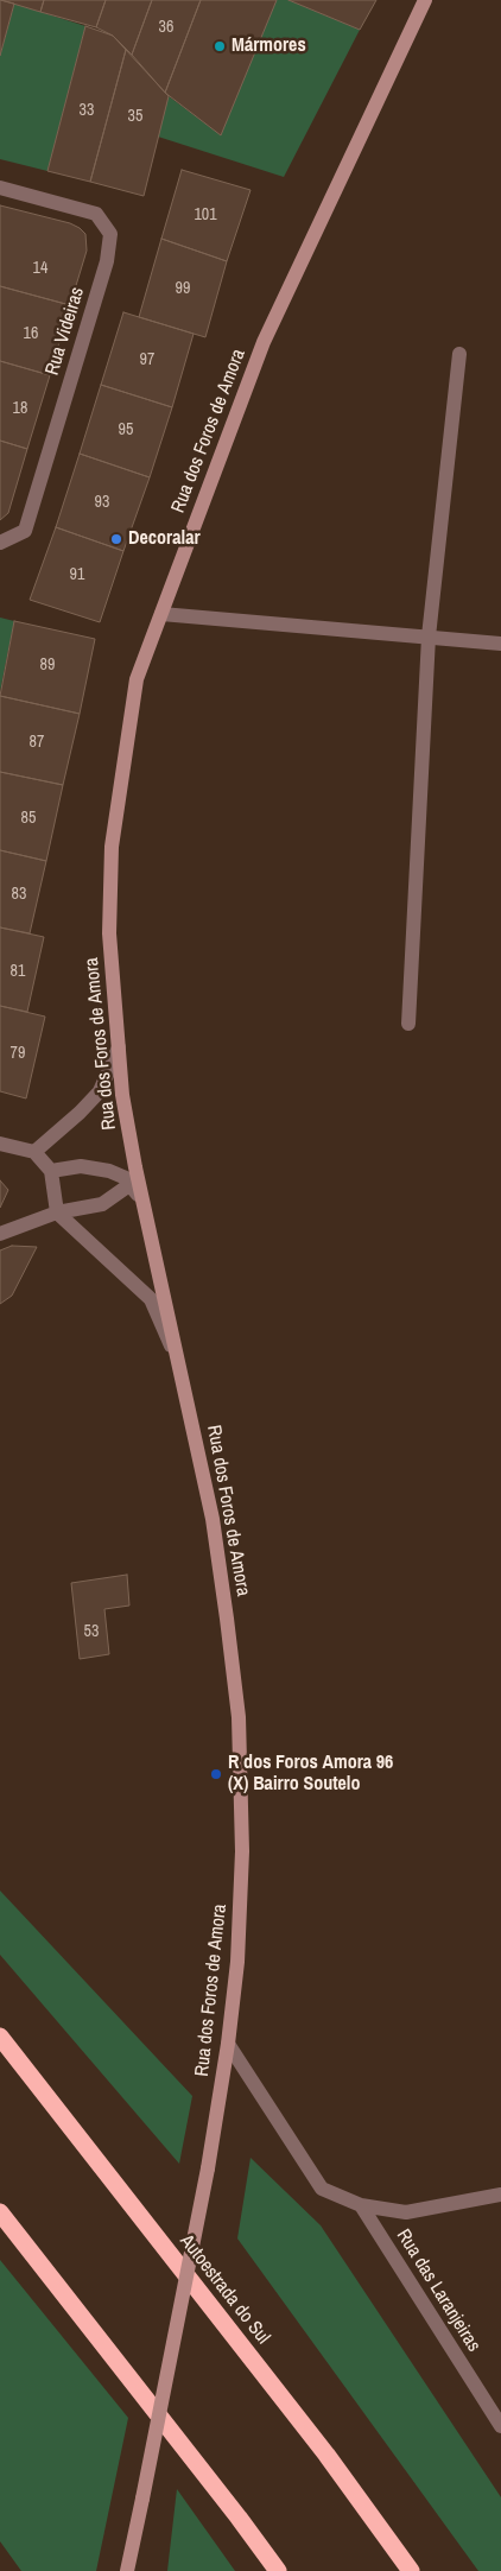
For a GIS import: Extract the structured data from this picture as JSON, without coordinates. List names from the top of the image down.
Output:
{
  "streets": {
    "highway": ["Autoestrada do Sul"],
    "main road": ["Rua dos Foros de Amora"],
    "street": ["Rua Videiras", "Rua das Laranjeiras"]
  },
  "places": ["Mármores", "Decoralar", "R dos Foros Amora 96 (X) Bairro Soutelo"],
  "house_numbers": [
    "36",
    "33",
    "35",
    "101",
    "14",
    "99",
    "16",
    "97",
    "18",
    "95",
    "93",
    "91",
    "89",
    "87",
    "85",
    "83",
    "81",
    "79",
    "53"
  ]
}
